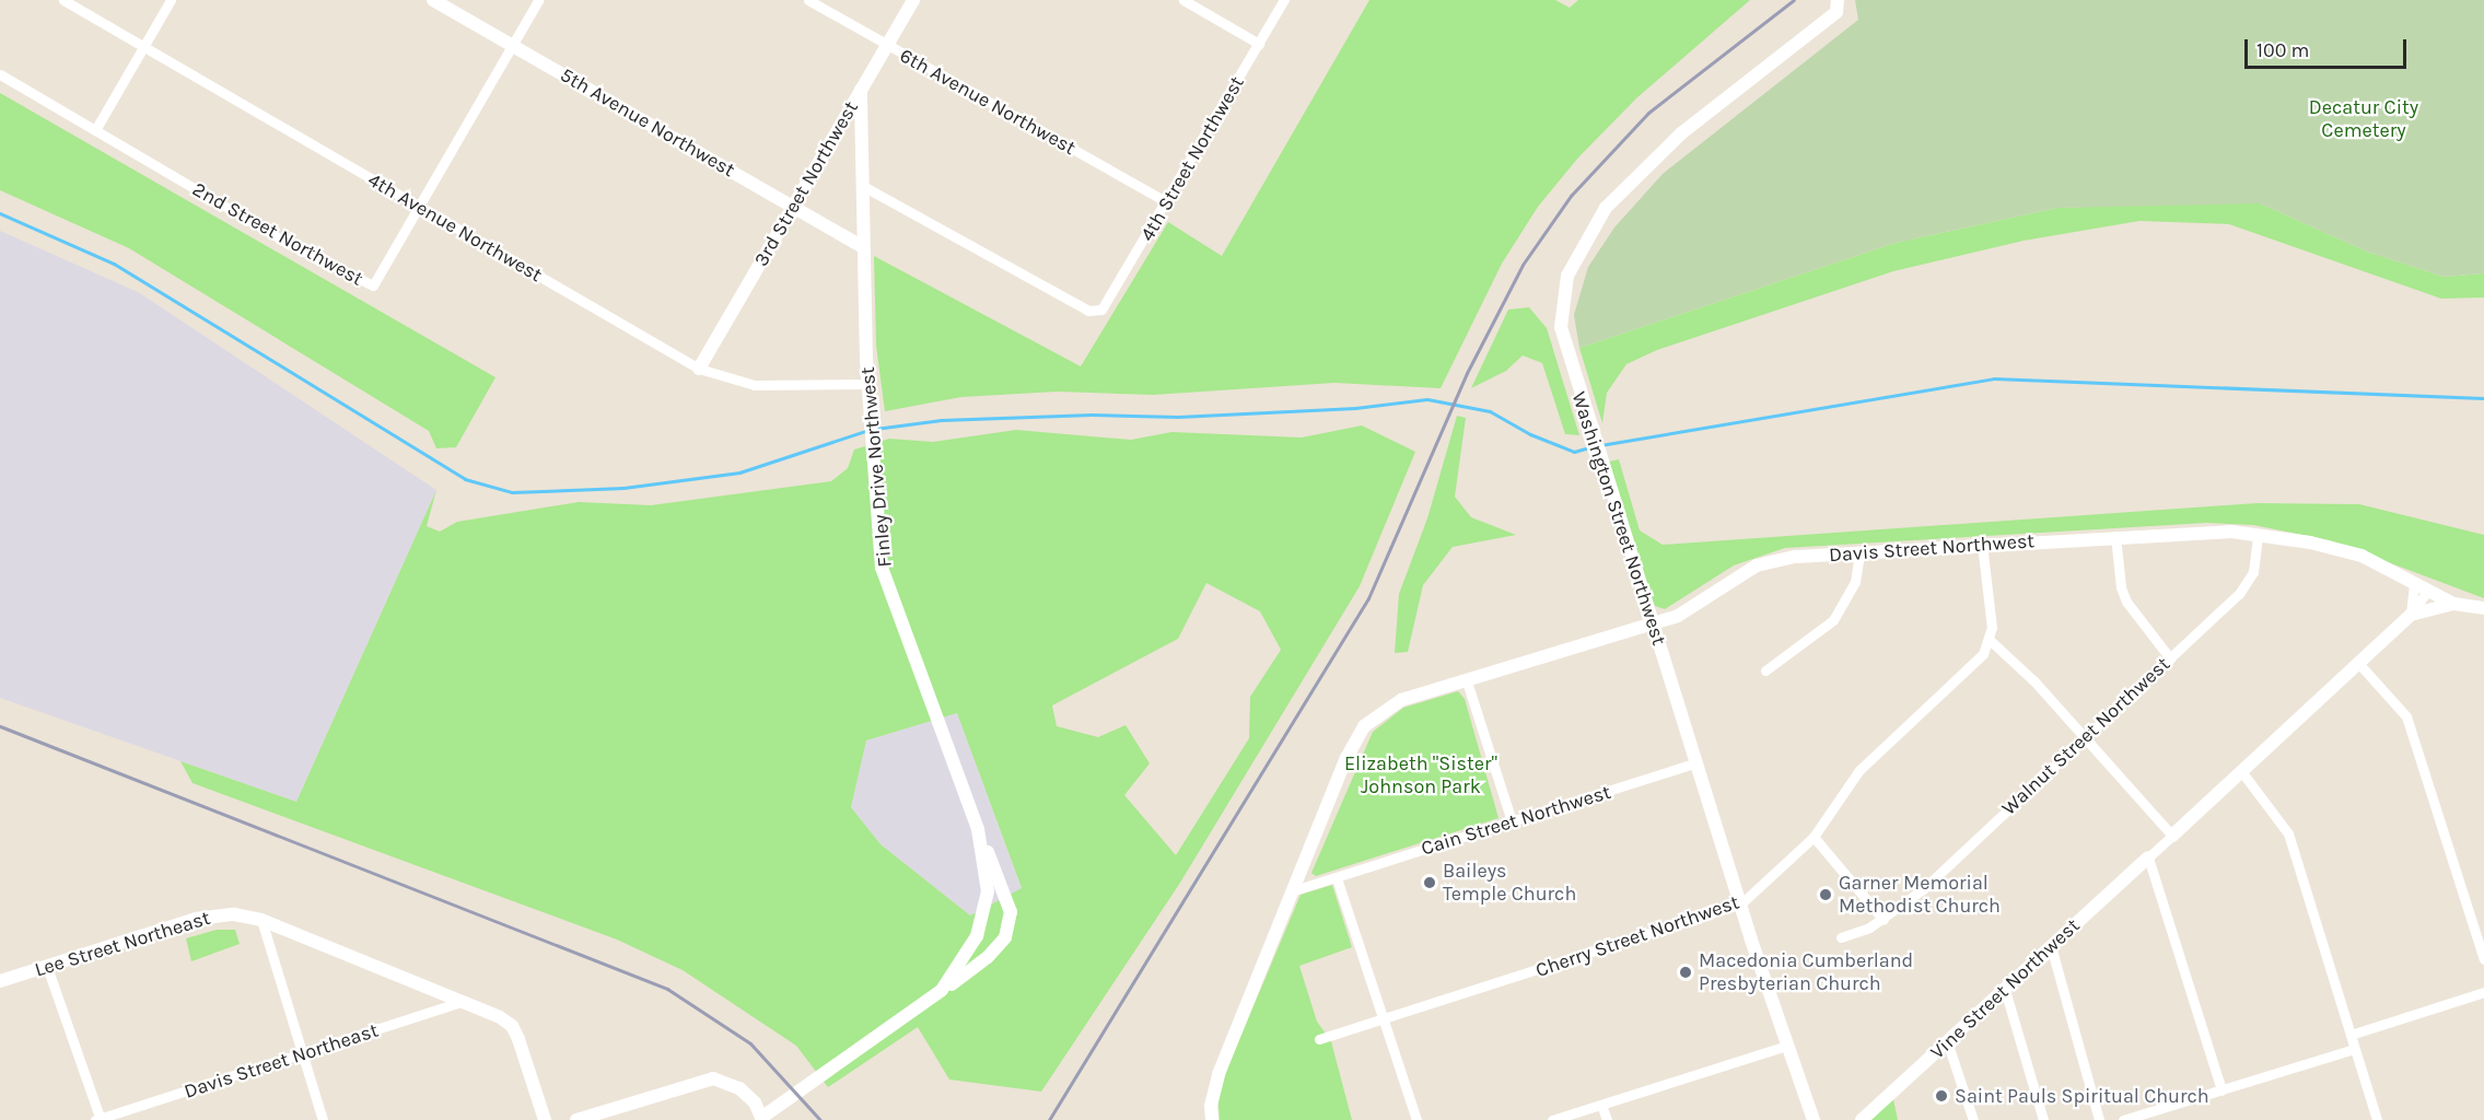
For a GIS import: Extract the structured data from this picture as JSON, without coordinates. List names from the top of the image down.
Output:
{
  "streets": {
    "street": [
      "6th Avenue Northwest",
      "5th Avenue Northwest",
      "4th Street Northwest",
      "3rd Street Northwest",
      "4th Avenue Northwest",
      "2nd Street Northwest",
      "Finley Drive Northwest",
      "Washington Street Northwest",
      "Davis Street Northwest",
      "Walnut Street Northwest",
      "Cain Street Northwest",
      "Cherry Street Northwest",
      "Lee Street Northeast",
      "Vine Street Northwest",
      "Davis Street Northeast"
    ]
  },
  "crossings": [
    ["6th Avenue Northwest", "4th Street Northwest"],
    ["6th Avenue Northwest", "3rd Street Northwest"],
    ["5th Avenue Northwest", "3rd Street Northwest"],
    ["5th Avenue Northwest", "2nd Street Northwest"],
    ["5th Avenue Northwest", "Finley Drive Northwest"],
    ["4th Street Northwest", "Finley Drive Northwest"],
    ["3rd Street Northwest", "4th Avenue Northwest"],
    ["3rd Street Northwest", "Finley Drive Northwest"],
    ["4th Avenue Northwest", "2nd Street Northwest"],
    ["4th Avenue Northwest", "Finley Drive Northwest"],
    ["Washington Street Northwest", "Davis Street Northwest"],
    ["Washington Street Northwest", "Cain Street Northwest"],
    ["Washington Street Northwest", "Cherry Street Northwest"],
    ["Davis Street Northwest", "Walnut Street Northwest"],
    ["Davis Street Northwest", "Cain Street Northwest"],
    ["Lee Street Northeast", "Davis Street Northeast"]
  ],
  "parks": ["Decatur City Cemetery", "Elizabeth \"Sister\" Johnson Park"],
  "places": [
    "Baileys Temple Church",
    "Garner Memorial Methodist Church",
    "Macedonia Cumberland Presbyterian Church",
    "Saint Pauls Spiritual Church"
  ],
  "scale_bar": "100 m"
}
